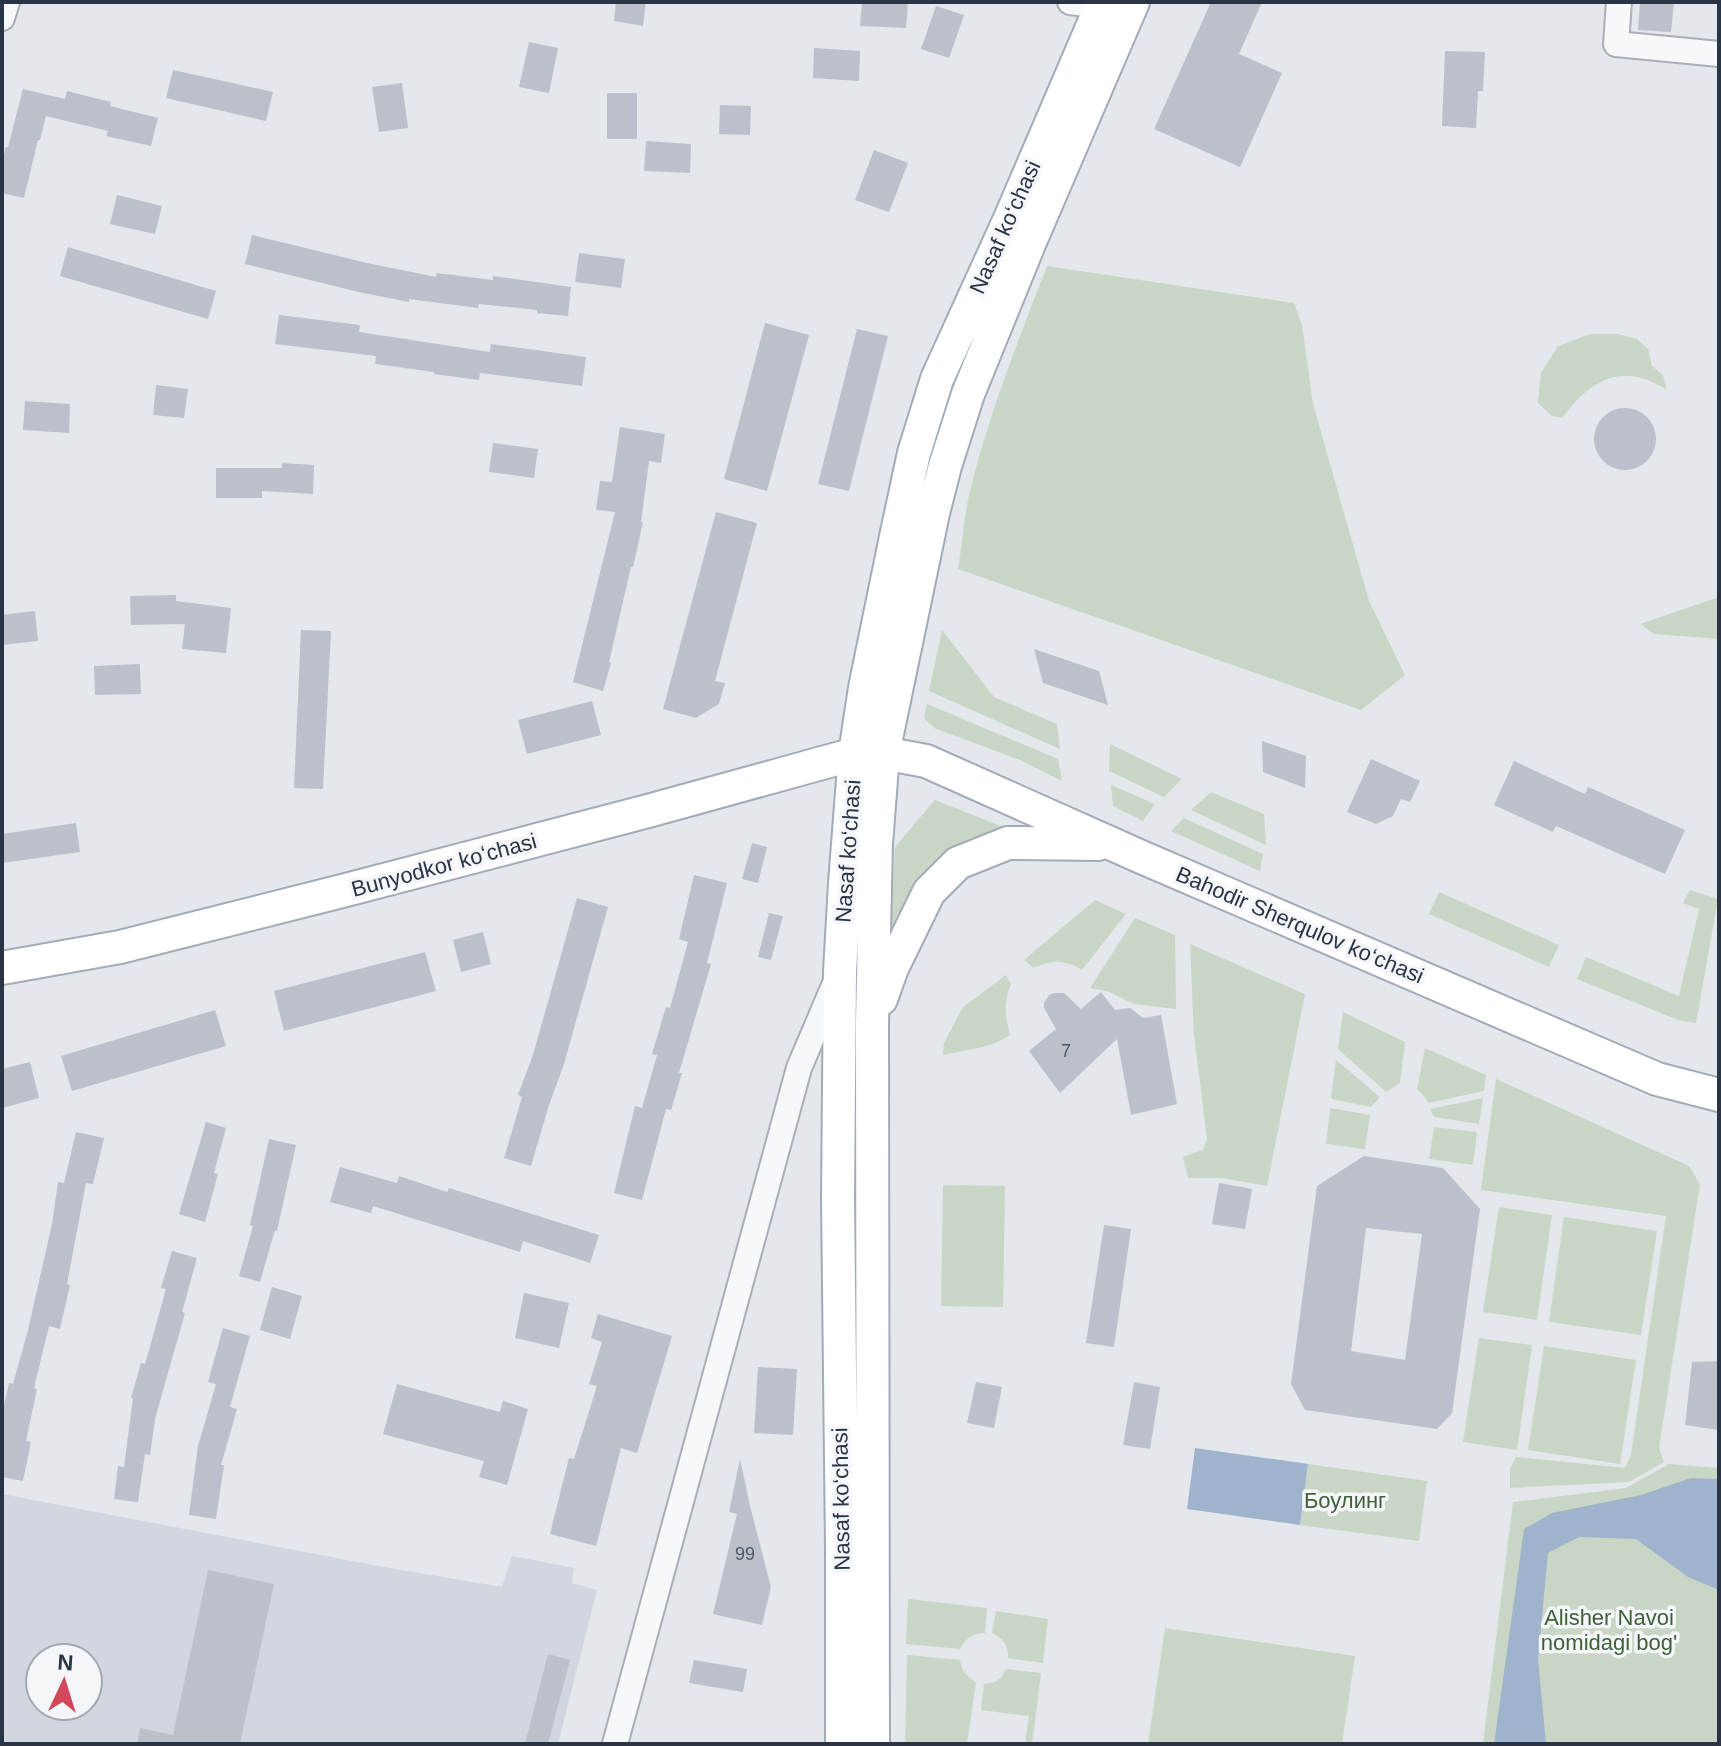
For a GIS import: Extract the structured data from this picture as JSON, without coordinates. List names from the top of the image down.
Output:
{
  "streets": {
    "main road": ["Nasaf ko‘chasi", "Bunyodkor koʻchasi", "Bahodir Sherqulov ko‘chasi"]
  },
  "crossings": [
    ["Nasaf ko‘chasi", "Bunyodkor koʻchasi"],
    ["Nasaf ko‘chasi", "Bahodir Sherqulov ko‘chasi"],
    ["Bunyodkor koʻchasi", "Bahodir Sherqulov ko‘chasi"]
  ],
  "parks": ["Боулинг", "Alisher Navoi nomidagi bog'"],
  "house_numbers": ["7", "99"],
  "north": "top"
}
